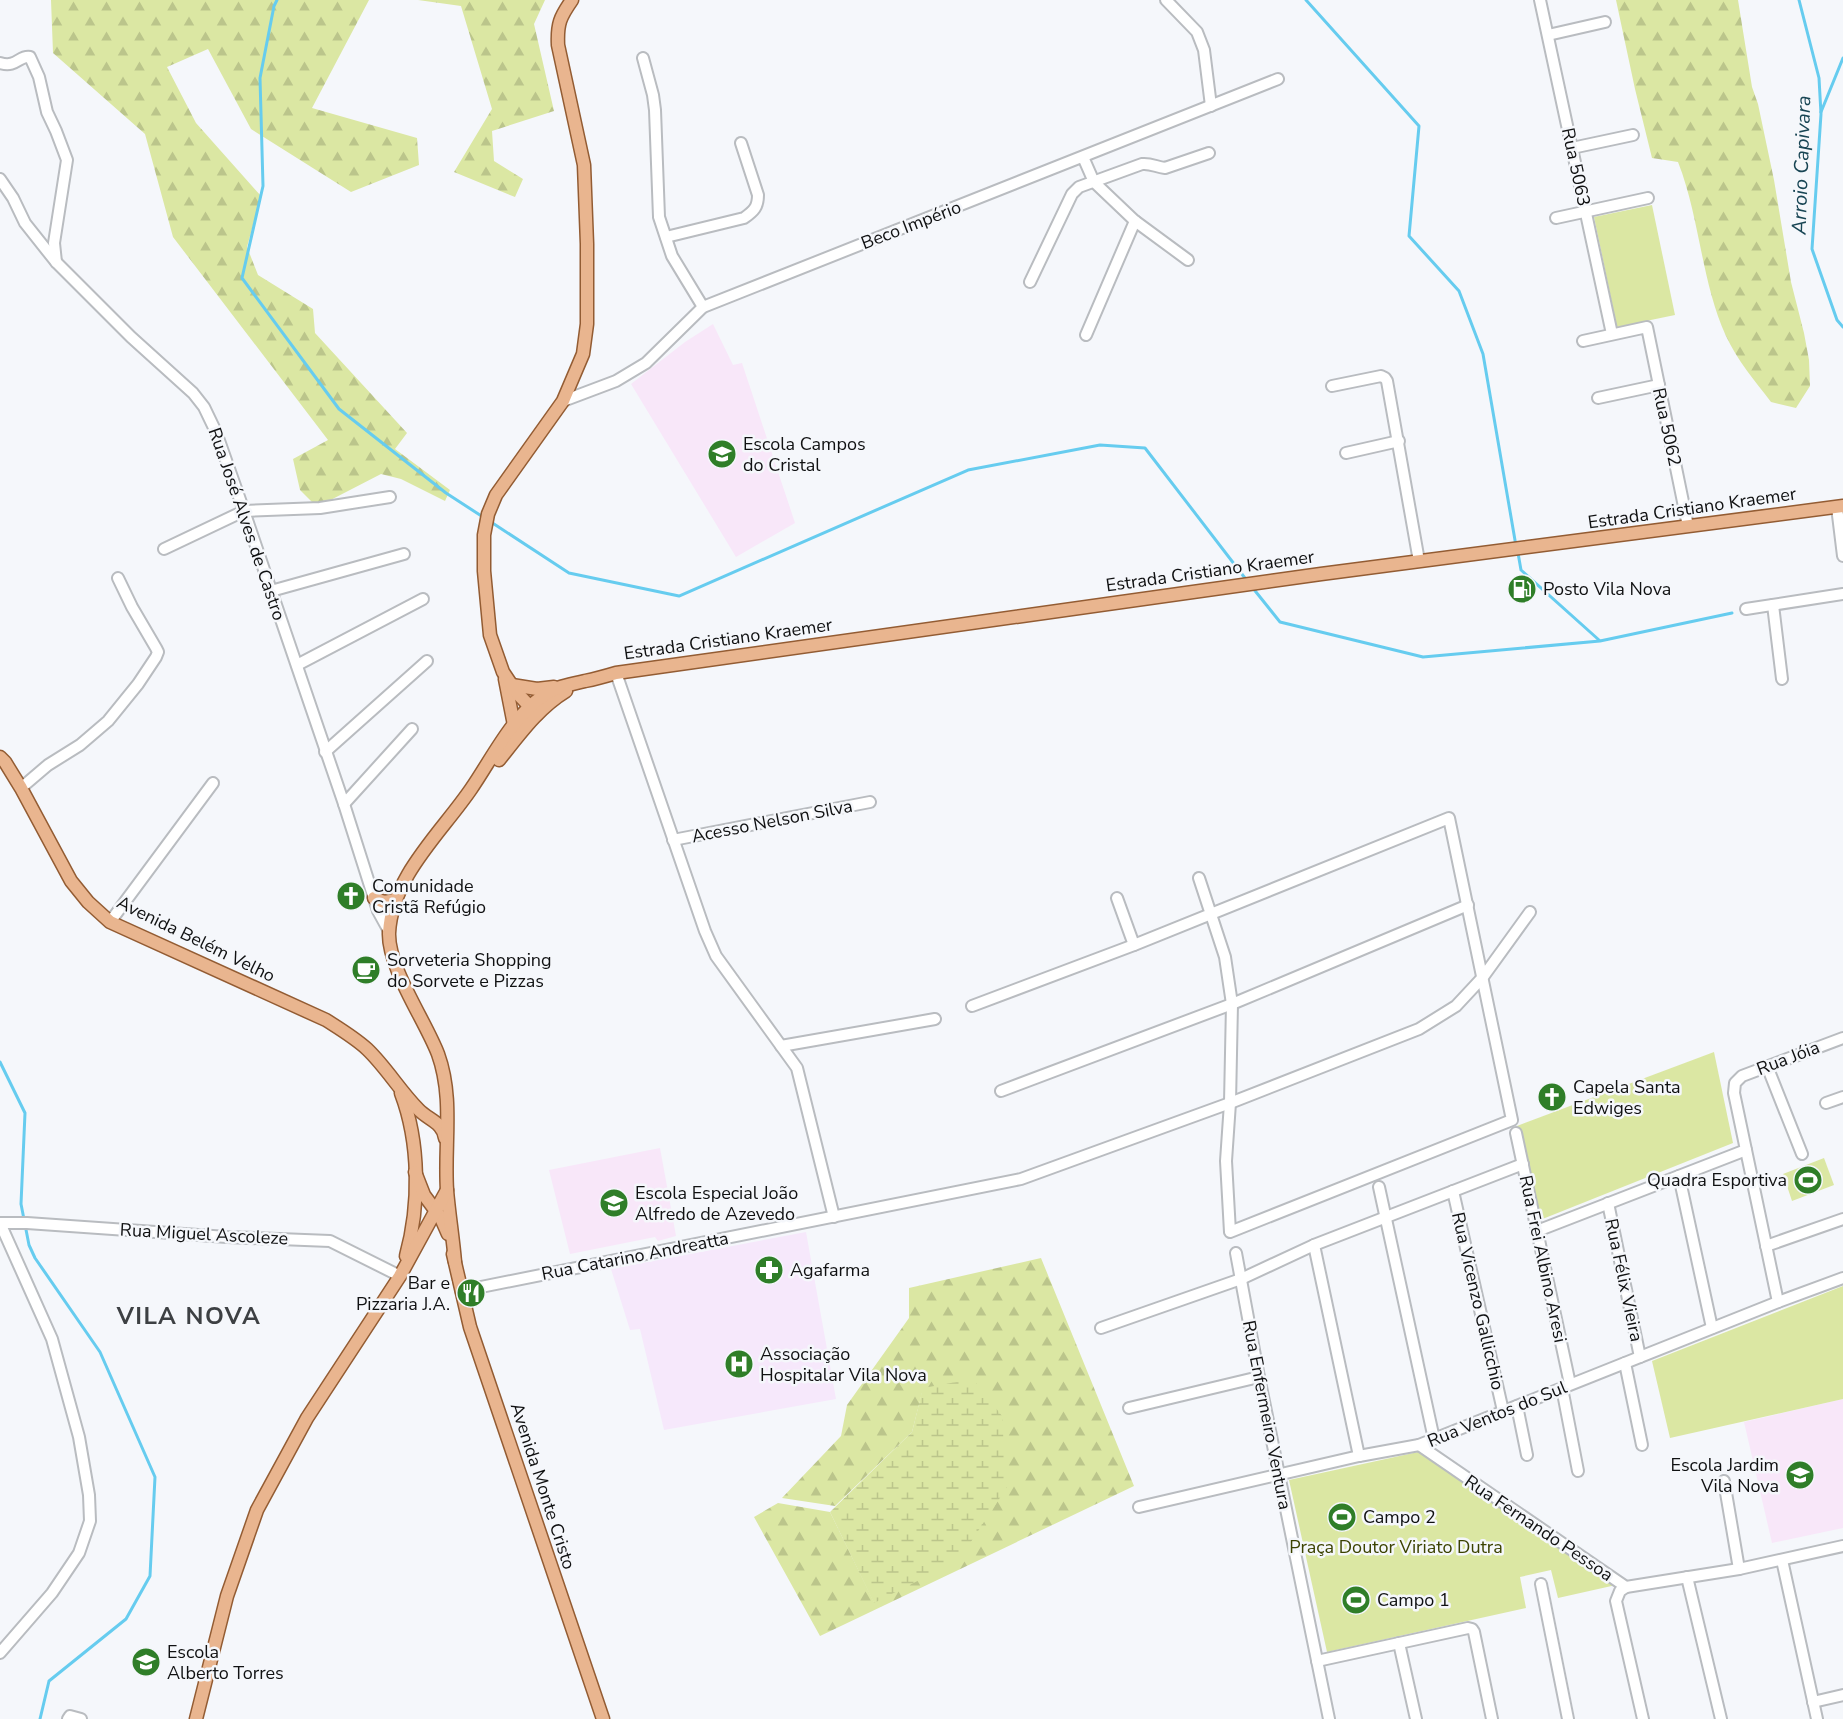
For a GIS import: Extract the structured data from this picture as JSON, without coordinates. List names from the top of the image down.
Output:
{
  "streets": {
    "main road": ["Estrada Cristiano Kraemer", "Avenida Belém Velho", "Avenida Monte Cristo"],
    "street": [
      "Rua 5063",
      "Beco Império",
      "Rua 5062",
      "Rua José Alves de Castro",
      "Acesso Nelson Silva",
      "Rua Jóia",
      "Rua Miguel Ascoleze",
      "Rua Catarino Andreatta",
      "Rua Frei Albino Aresi",
      "Rua Félix Vieira",
      "Rua Vicenzo Gallicchio",
      "Rua Ventos do Sul",
      "Rua Enfermeiro Ventura",
      "Rua Fernando Pessoa"
    ]
  },
  "crossings": [
    ["Rua 5063", "Rua 5062"],
    ["Rua 5062", "Estrada Cristiano Kraemer"],
    ["Estrada Cristiano Kraemer", "Rua José Alves de Castro"],
    ["Estrada Cristiano Kraemer", "Avenida Belém Velho"],
    ["Estrada Cristiano Kraemer", "Avenida Monte Cristo"],
    ["Avenida Belém Velho", "Rua Miguel Ascoleze"],
    ["Avenida Belém Velho", "Avenida Monte Cristo"],
    ["Rua Catarino Andreatta", "Avenida Monte Cristo"],
    ["Rua Frei Albino Aresi", "Rua Ventos do Sul"],
    ["Rua Félix Vieira", "Rua Ventos do Sul"],
    ["Rua Vicenzo Gallicchio", "Rua Ventos do Sul"],
    ["Rua Ventos do Sul", "Rua Enfermeiro Ventura"],
    ["Rua Ventos do Sul", "Rua Fernando Pessoa"]
  ],
  "districts": ["VILA NOVA"],
  "water": ["Arroio Capivara"],
  "parks": ["Praça Doutor Viriato Dutra"],
  "places": {
    "school or university": [
      "Escola Campos do Cristal",
      "Escola Especial João Alfredo de Azevedo",
      "Escola Jardim Vila Nova",
      "Escola Alberto Torres"
    ],
    "fuel station": ["Posto Vila Nova"],
    "church": ["Comunidade Cristã Refúgio", "Capela Santa Edwiges"],
    "cafe": ["Sorveteria Shopping do Sorvete e Pizzas"],
    "sports": ["Quadra Esportiva", "Campo 2", "Campo 1"],
    "pharmacy": ["Agafarma"],
    "restaurant": ["Bar e Pizzaria J.A."],
    "hospital": ["Associação Hospitalar Vila Nova"]
  }
}
